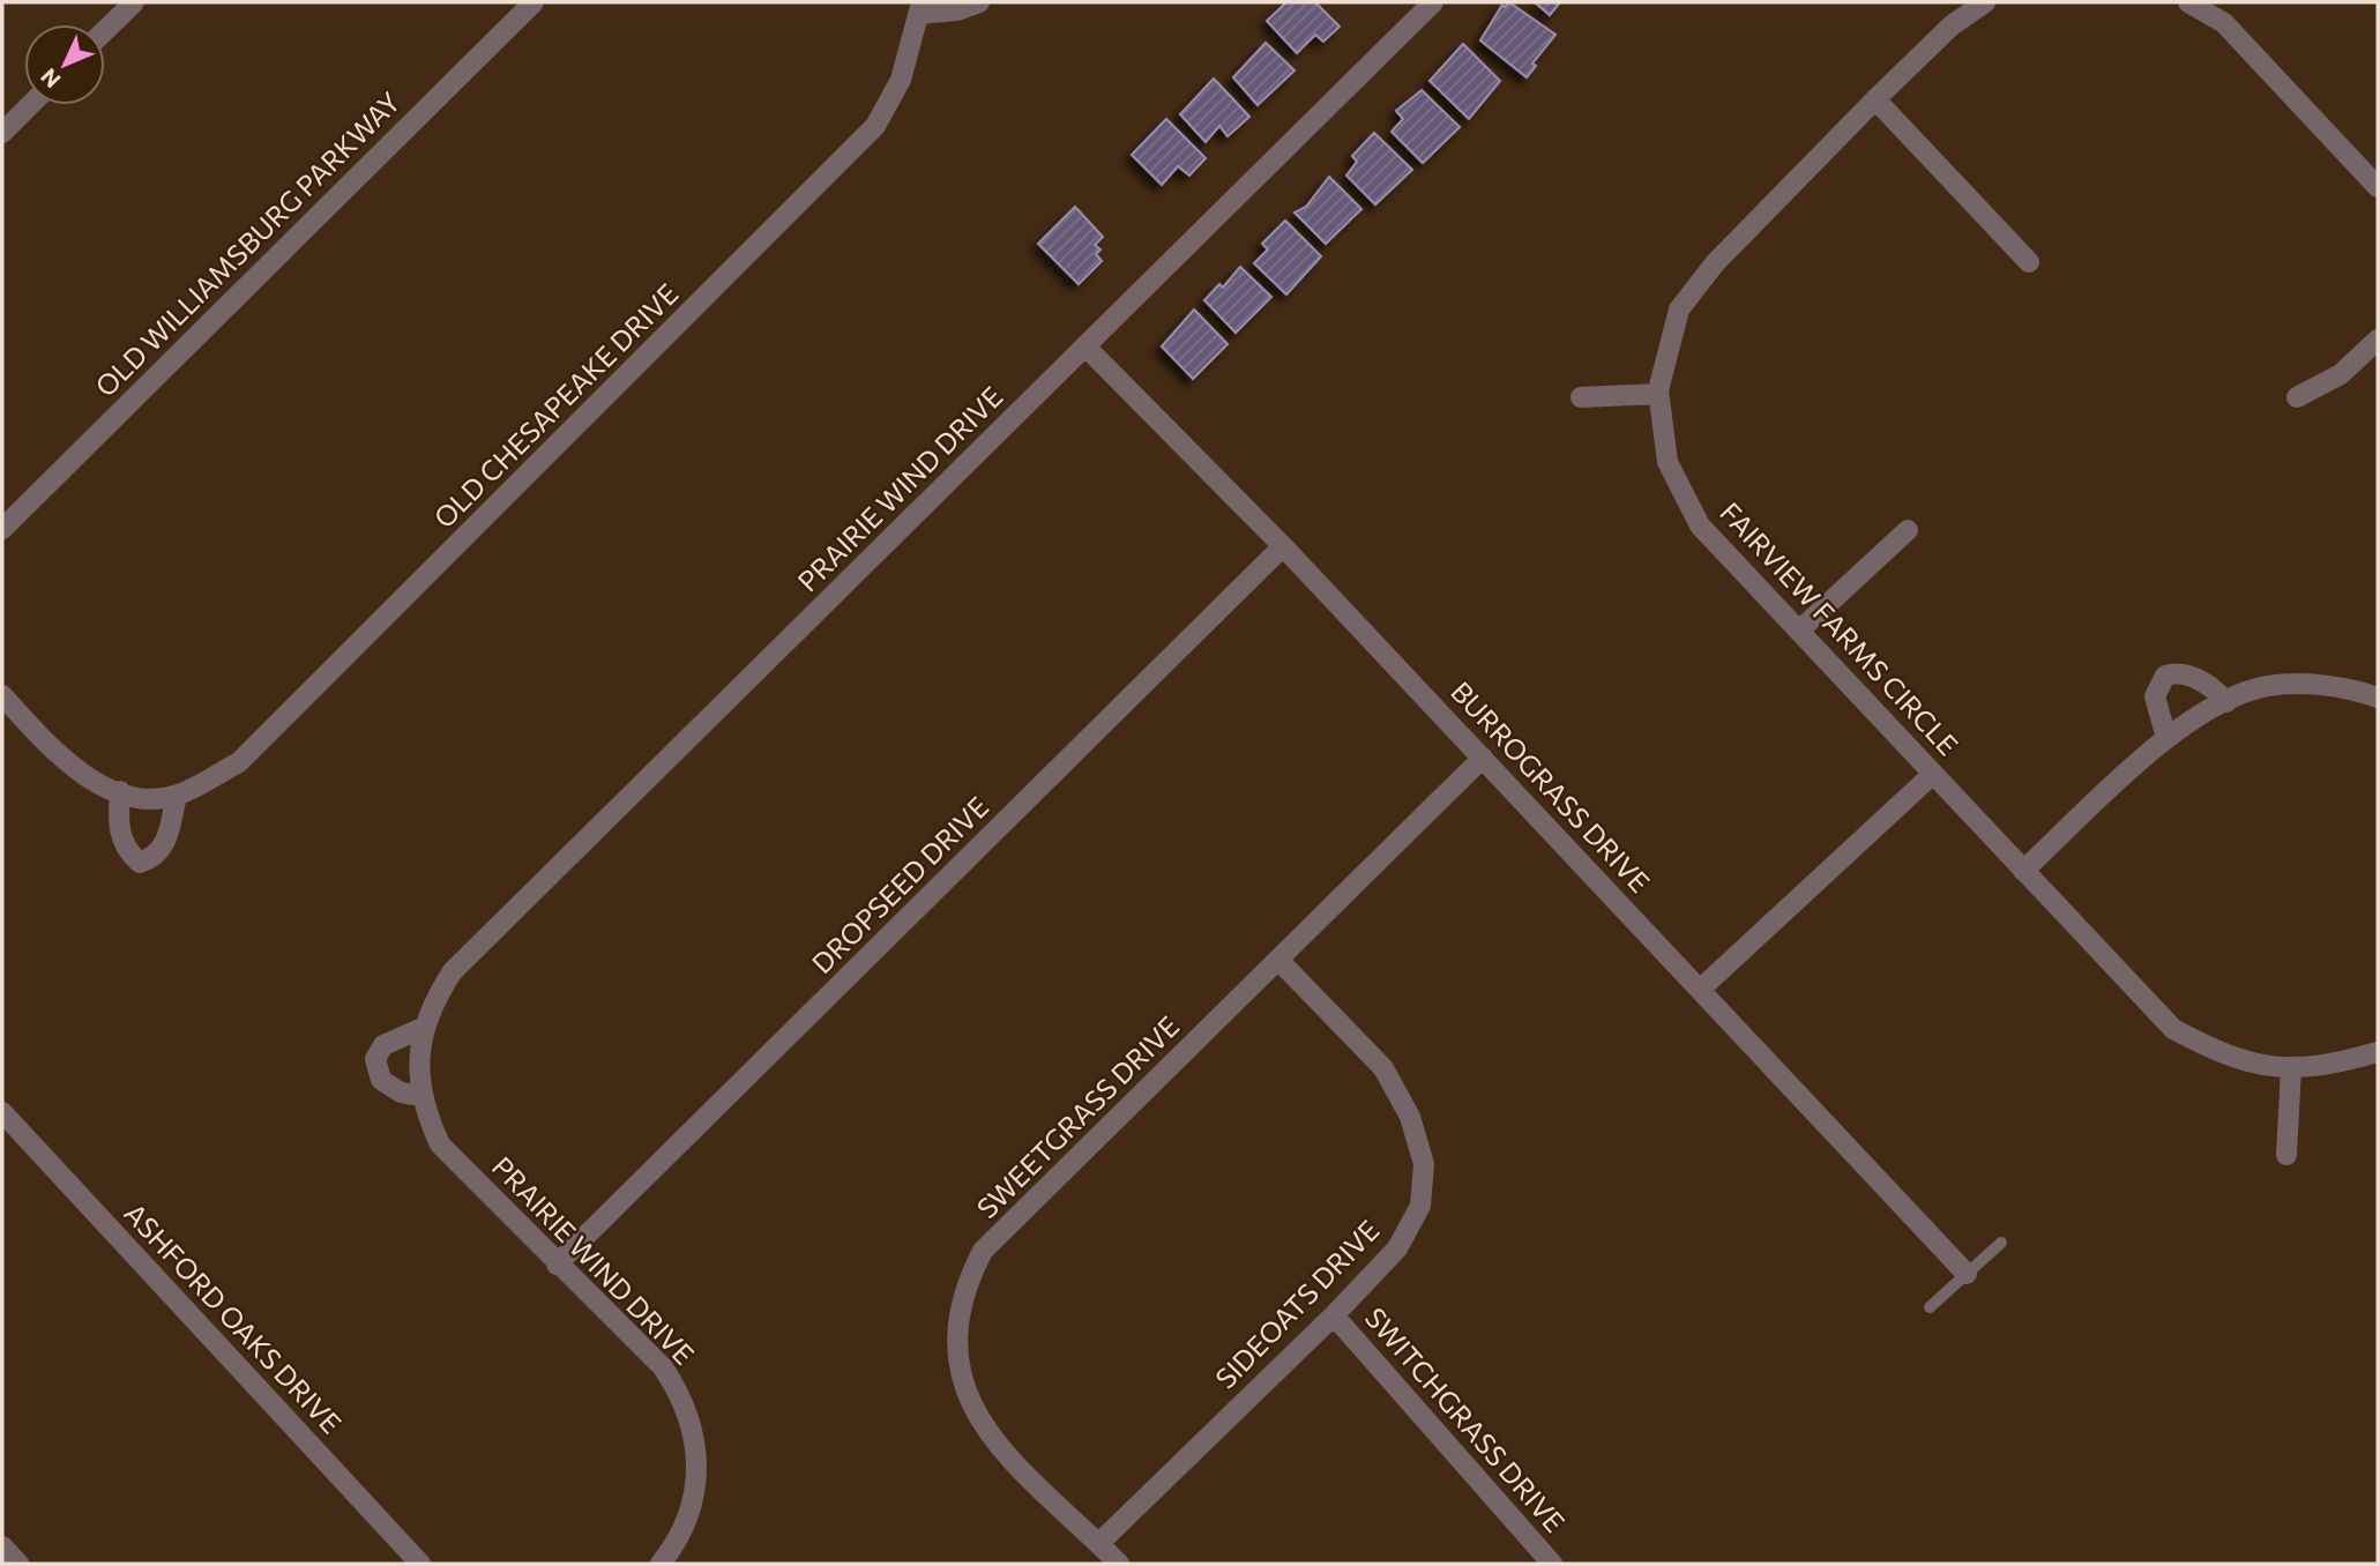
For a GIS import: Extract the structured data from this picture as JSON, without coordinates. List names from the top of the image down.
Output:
{
  "streets": {
    "street": [
      "OLD WILLIAMSBURG PARKWAY",
      "OLD CHESAPEAKE DRIVE",
      "PRAIRIE WIND DRIVE",
      "FAIRVIEW FARMS CIRCLE",
      "BURROGRASS DRIVE",
      "DROPSEED DRIVE",
      "SWEETGRASS DRIVE",
      "SIDEOATS DRIVE",
      "ASHFORD OAKS DRIVE",
      "SWITCHGRASS DRIVE"
    ]
  },
  "crossings": [
    ["PRAIRIE WIND DRIVE", "BURROGRASS DRIVE"],
    ["PRAIRIE WIND DRIVE", "DROPSEED DRIVE"],
    ["BURROGRASS DRIVE", "DROPSEED DRIVE"],
    ["BURROGRASS DRIVE", "SWEETGRASS DRIVE"],
    ["SWEETGRASS DRIVE", "SIDEOATS DRIVE"],
    ["SIDEOATS DRIVE", "SWITCHGRASS DRIVE"]
  ],
  "north": "bottom left"
}
